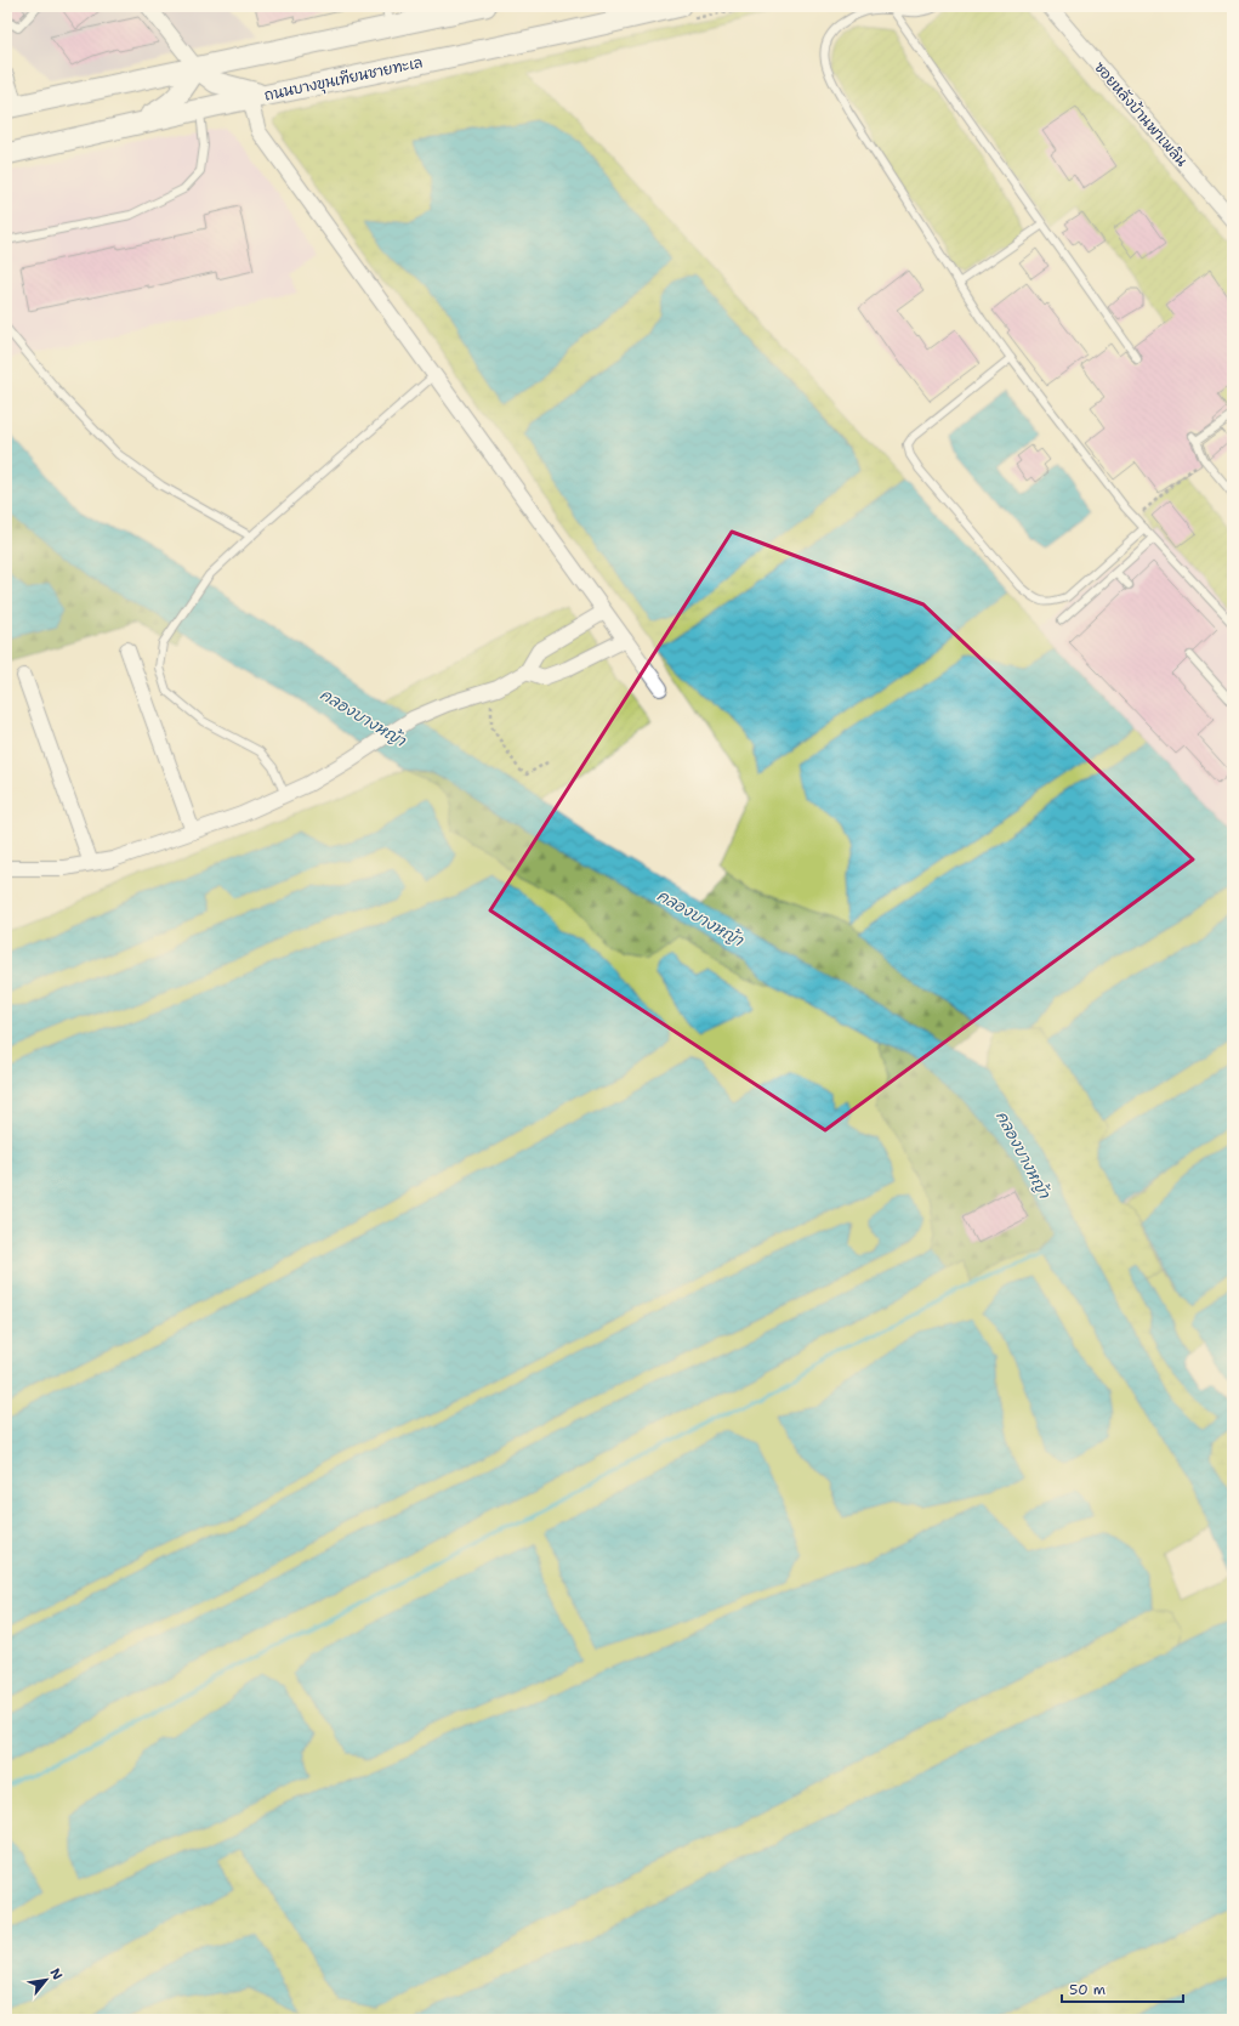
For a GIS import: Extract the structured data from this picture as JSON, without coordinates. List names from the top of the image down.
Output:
{
  "streets": {
    "main road": ["ถนนบางขุนเทียนชายทะเล"],
    "street": ["ซอยหลังบ้านพาเพลิน"]
  },
  "water": ["คลองบางหญ้า"],
  "scale_bar": "50 m",
  "north": "top right"
}
